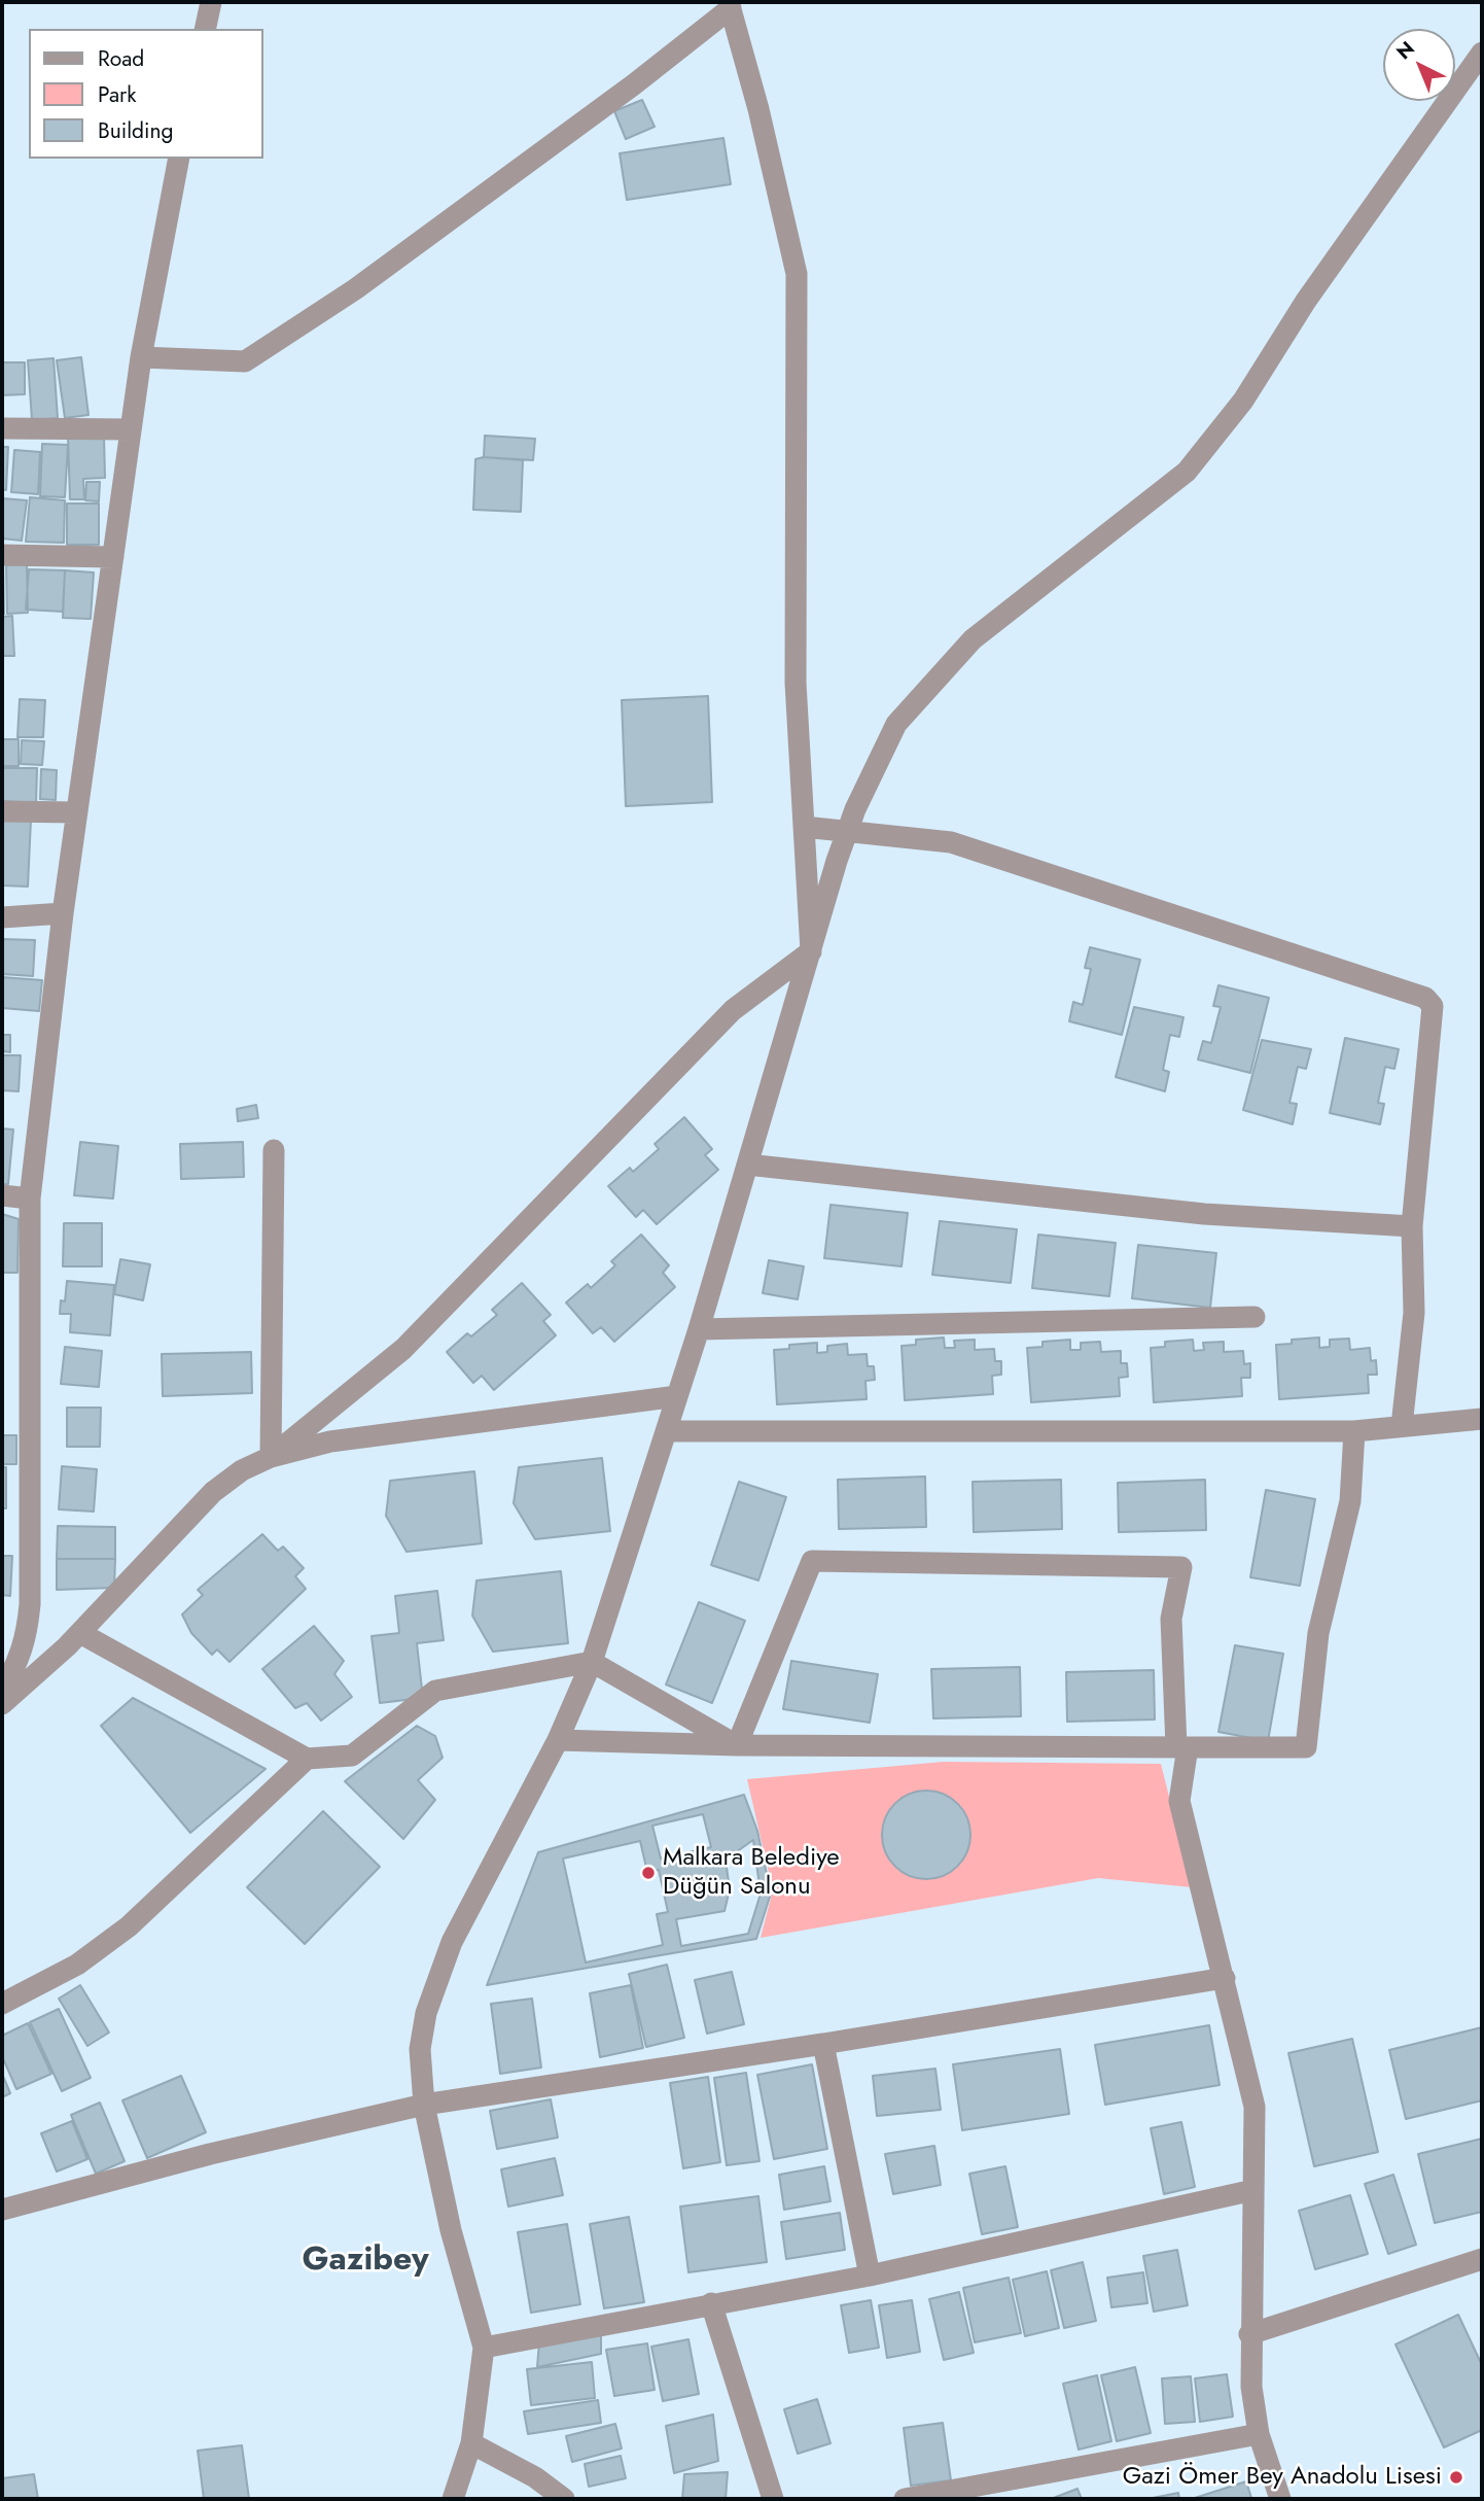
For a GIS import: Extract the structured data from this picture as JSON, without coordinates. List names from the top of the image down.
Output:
{
  "districts": ["Gazibey"],
  "places": ["Malkara Belediye Düğün Salonu", "Gazi Ömer Bey Anadolu Lisesi"],
  "legend": ["Road", "Park", "Building"],
  "north": "top left"
}
